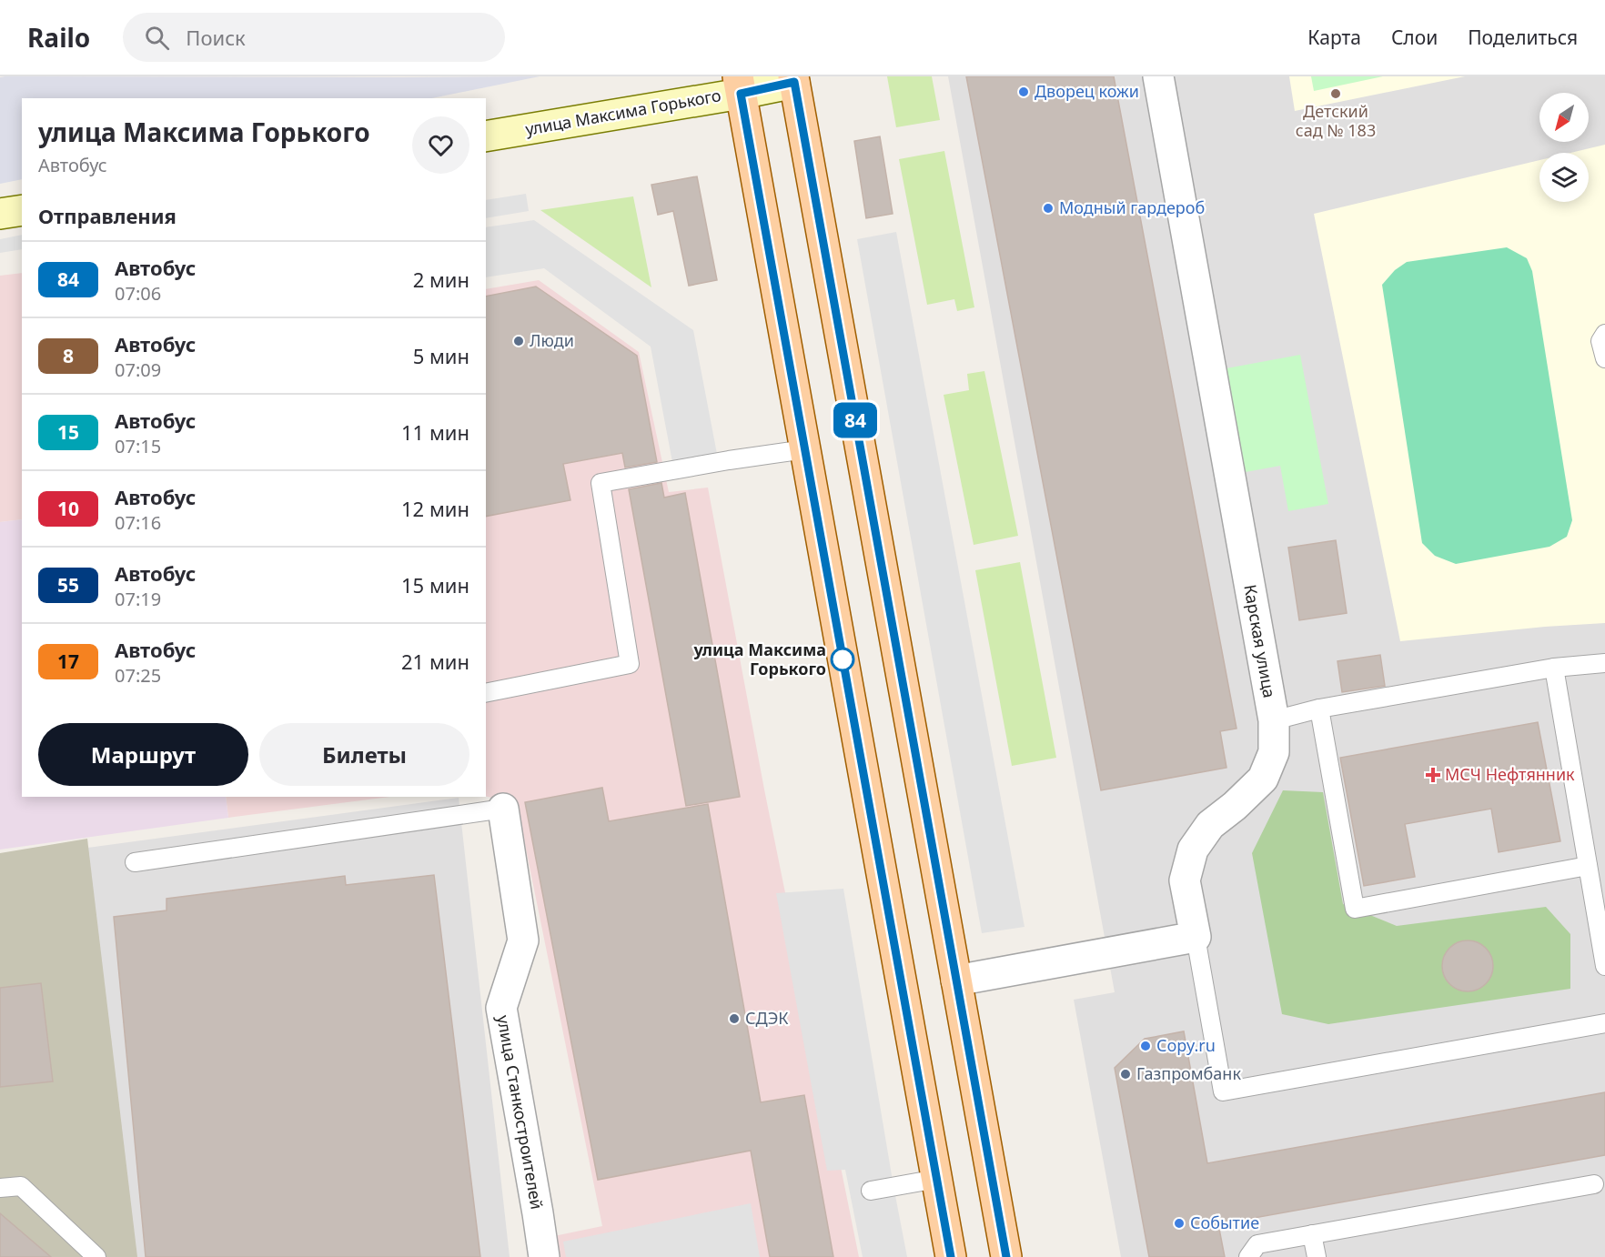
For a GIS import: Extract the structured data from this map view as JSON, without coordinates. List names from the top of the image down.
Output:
{
  "streets": {
    "street": ["улица Максима Горького", "Карская улица", "улица Станкостроителей"]
  },
  "places": {
    "other": [
      "Дворец кожи",
      "Детский сад № 183",
      "Модный гардероб",
      "Люди",
      "улица Максима Горького",
      "СДЭК",
      "Copy.ru",
      "Газпромбанк",
      "Событие"
    ],
    "health": ["МСЧ Нефтянник"]
  },
  "lines": ["bus line 84"],
  "north": "bottom left",
  "page": {
    "header": "Railo",
    "search": "Поиск",
    "nav": ["Карта", "Слои", "Поделиться"],
    "on_map": "84",
    "heading": [
      ["улица Максима Горького", "Автобус"],
      "Отправления"
    ],
    "list": [
      {
        "mark": "84",
        "name": "Автобус",
        "note": "07:06",
        "value": "2 мин"
      },
      {
        "mark": "8",
        "name": "Автобус",
        "note": "07:09",
        "value": "5 мин"
      },
      {
        "mark": "15",
        "name": "Автобус",
        "note": "07:15",
        "value": "11 мин"
      },
      {
        "mark": "10",
        "name": "Автобус",
        "note": "07:16",
        "value": "12 мин"
      },
      {
        "mark": "55",
        "name": "Автобус",
        "note": "07:19",
        "value": "15 мин"
      },
      {
        "mark": "17",
        "name": "Автобус",
        "note": "07:25",
        "value": "21 мин"
      }
    ],
    "buttons": ["Маршрут", "Билеты"]
  }
}
